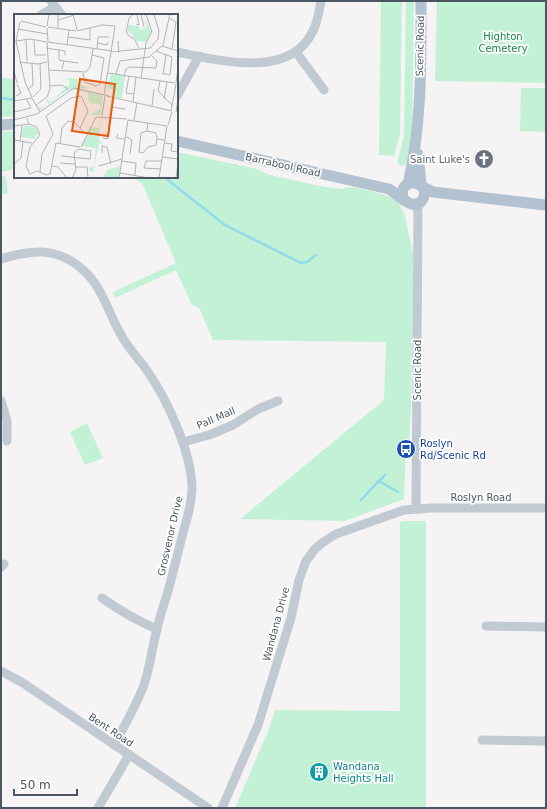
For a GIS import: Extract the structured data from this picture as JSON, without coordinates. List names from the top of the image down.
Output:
{
  "streets": {
    "main road": ["Scenic Road", "Barrabool Road"],
    "street": [
      "Pall Mall",
      "Roslyn Road",
      "Grosvenor Drive",
      "Wandana Drive",
      "Bent Road"
    ]
  },
  "crossings": [
    ["Scenic Road", "Barrabool Road"],
    ["Scenic Road", "Roslyn Road"],
    ["Scenic Road", "Wandana Drive"],
    ["Pall Mall", "Grosvenor Drive"],
    ["Roslyn Road", "Wandana Drive"],
    ["Grosvenor Drive", "Bent Road"]
  ],
  "parks": ["Highton Cemetery"],
  "places": {
    "church": ["Saint Luke's"],
    "bus stop": ["Roslyn Rd/Scenic Rd"],
    "building": ["Wandana Heights Hall"]
  },
  "scale_bar": "50 m"
}
